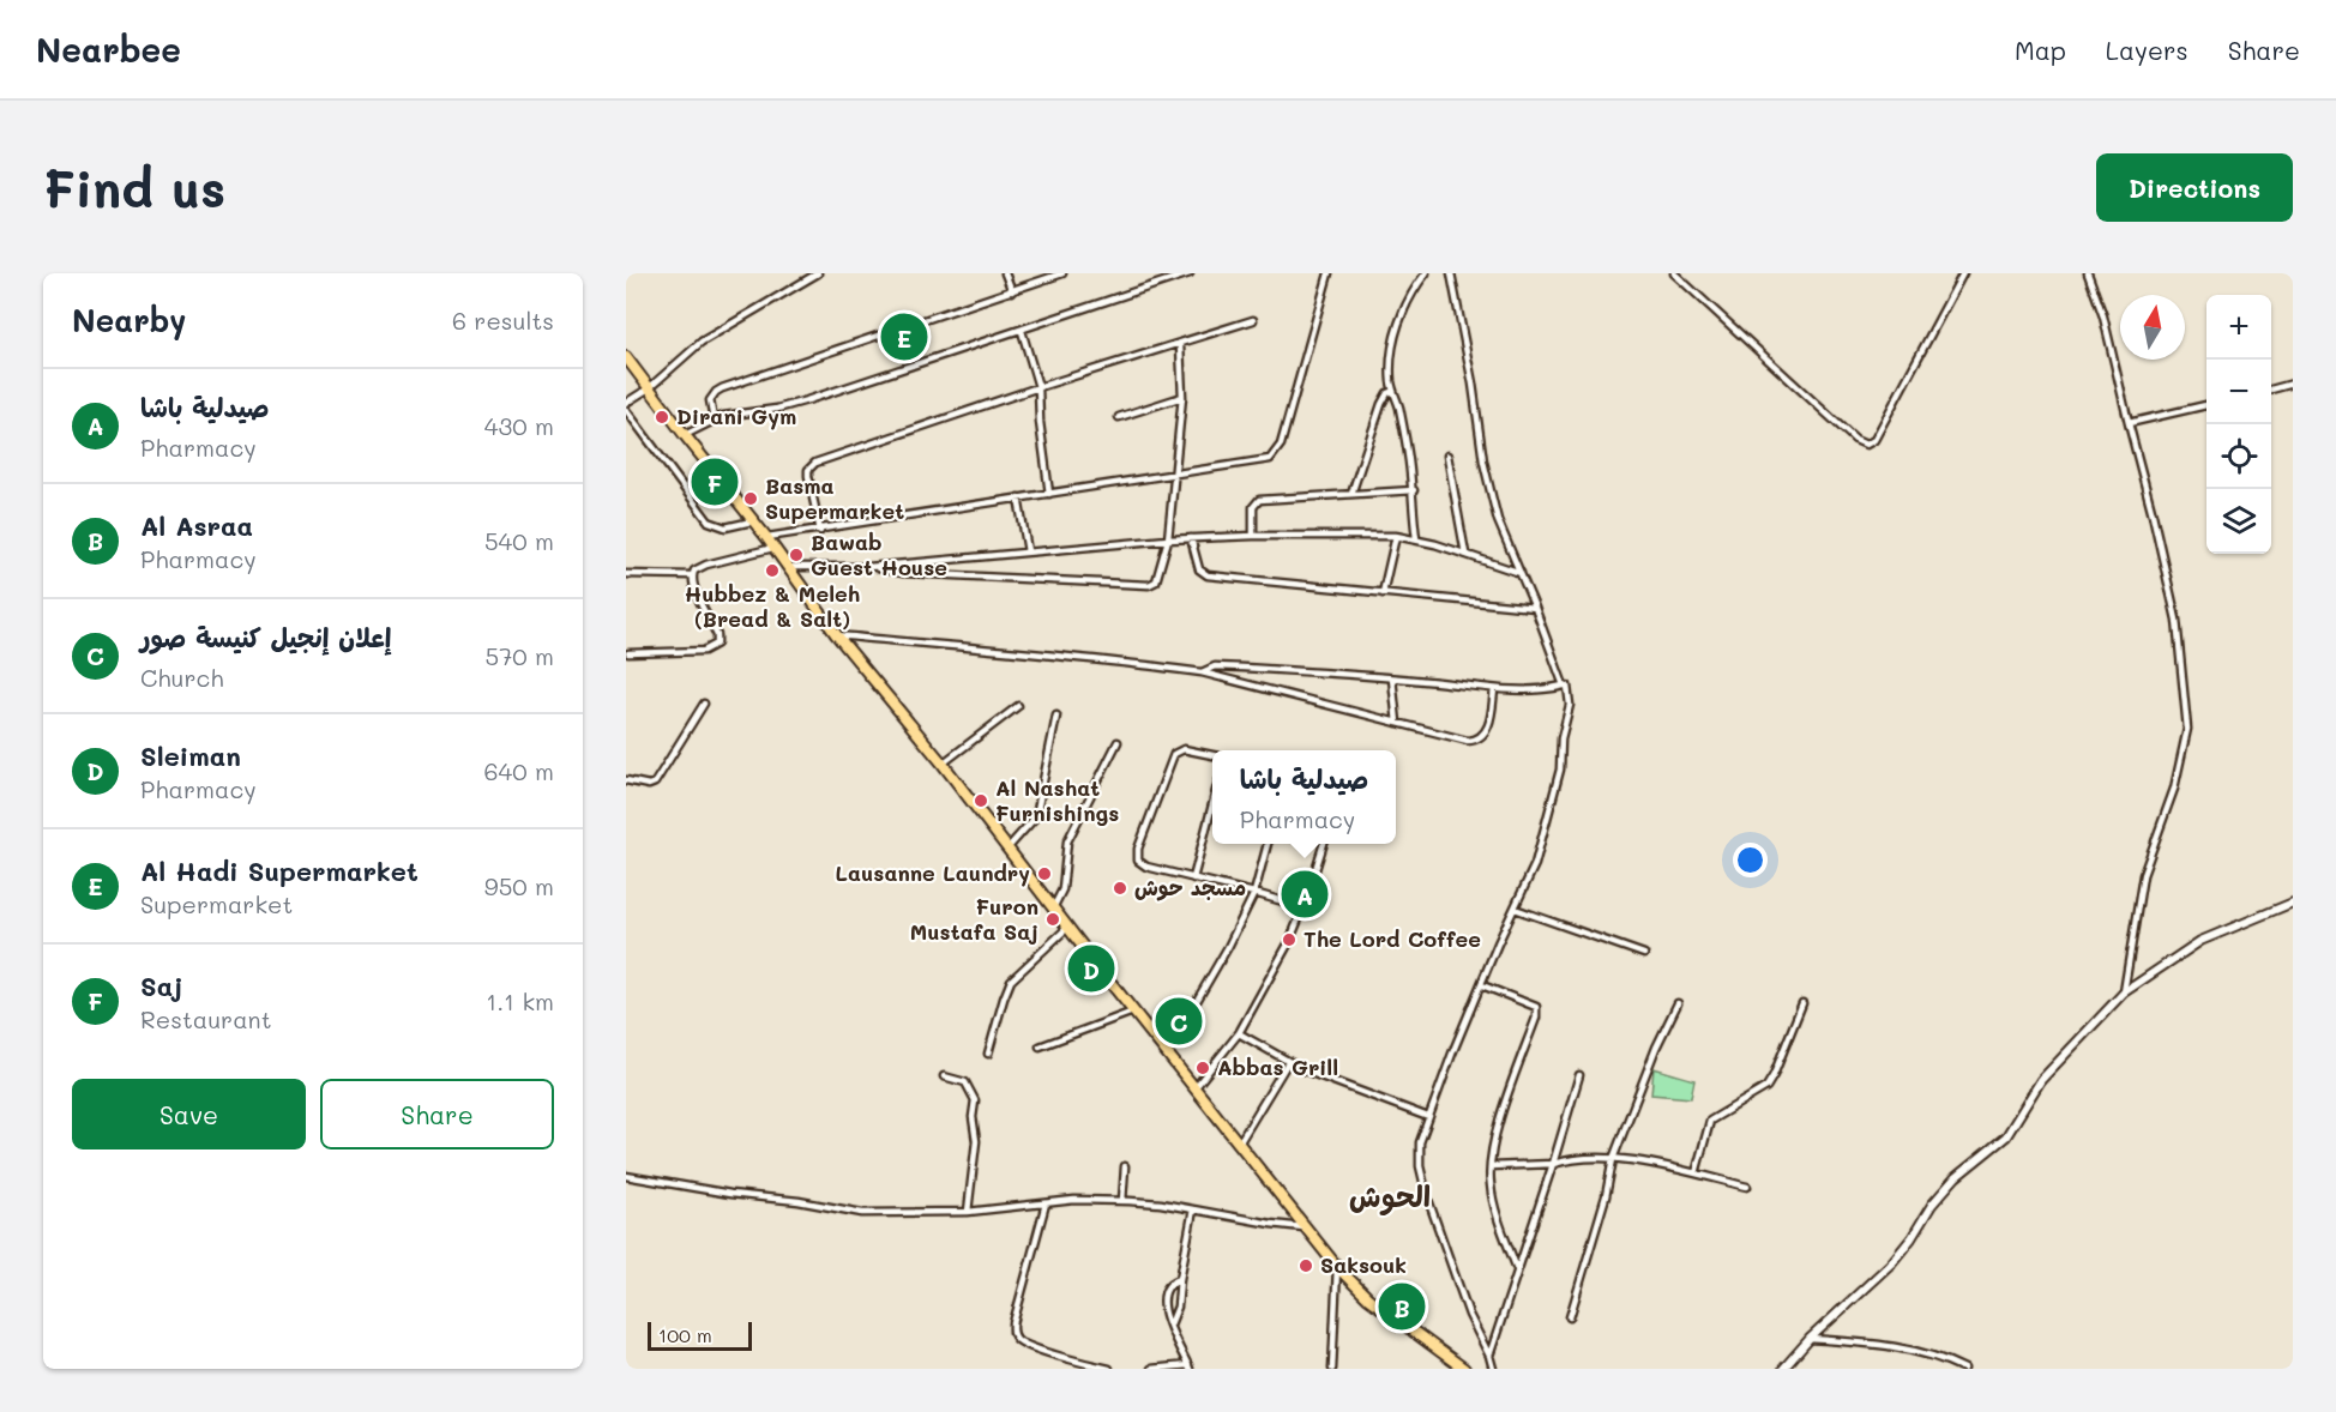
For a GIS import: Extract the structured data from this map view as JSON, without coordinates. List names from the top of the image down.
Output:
{
  "districts": ["الحوش"],
  "places": [
    "Dirani Gym",
    "Basma Supermarket",
    "Bawab Guest House",
    "Hubbez & Meleh (Bread & Salt)",
    "Al Nashat Furnishings",
    "Lausanne Laundry",
    "مسجد حوش",
    "Furon Mustafa Saj",
    "The Lord Coffee",
    "Abbas Grill",
    "Saksouk"
  ],
  "scale_bar": "100 m",
  "north": "top",
  "page": {
    "header": "Nearbee",
    "nav": ["Map", "Layers", "Share"],
    "buttons": [
      "Directions",
      ["Save", "Share"]
    ],
    "title": "Find us",
    "heading": ["Nearby", "6 results"],
    "map_buttons": ["+", "−"],
    "pins": [
      "E",
      "F",
      "A",
      "D",
      "C",
      "B"
    ],
    "list": [
      {
        "mark": "A",
        "name": "صيدلية باشا",
        "note": "Pharmacy",
        "value": "430 m"
      },
      {
        "mark": "B",
        "name": "Al Asraa",
        "note": "Pharmacy",
        "value": "540 m"
      },
      {
        "mark": "C",
        "name": "إعلان إنجيل كنيسة صور",
        "note": "Church",
        "value": "570 m"
      },
      {
        "mark": "D",
        "name": "Sleiman",
        "note": "Pharmacy",
        "value": "640 m"
      },
      {
        "mark": "E",
        "name": "Al Hadi Supermarket",
        "note": "Supermarket",
        "value": "950 m"
      },
      {
        "mark": "F",
        "name": "Saj",
        "note": "Restaurant",
        "value": "1.1 km"
      }
    ],
    "popup": ["صيدلية باشا", "Pharmacy"],
    "scale": "100 m"
  }
}
